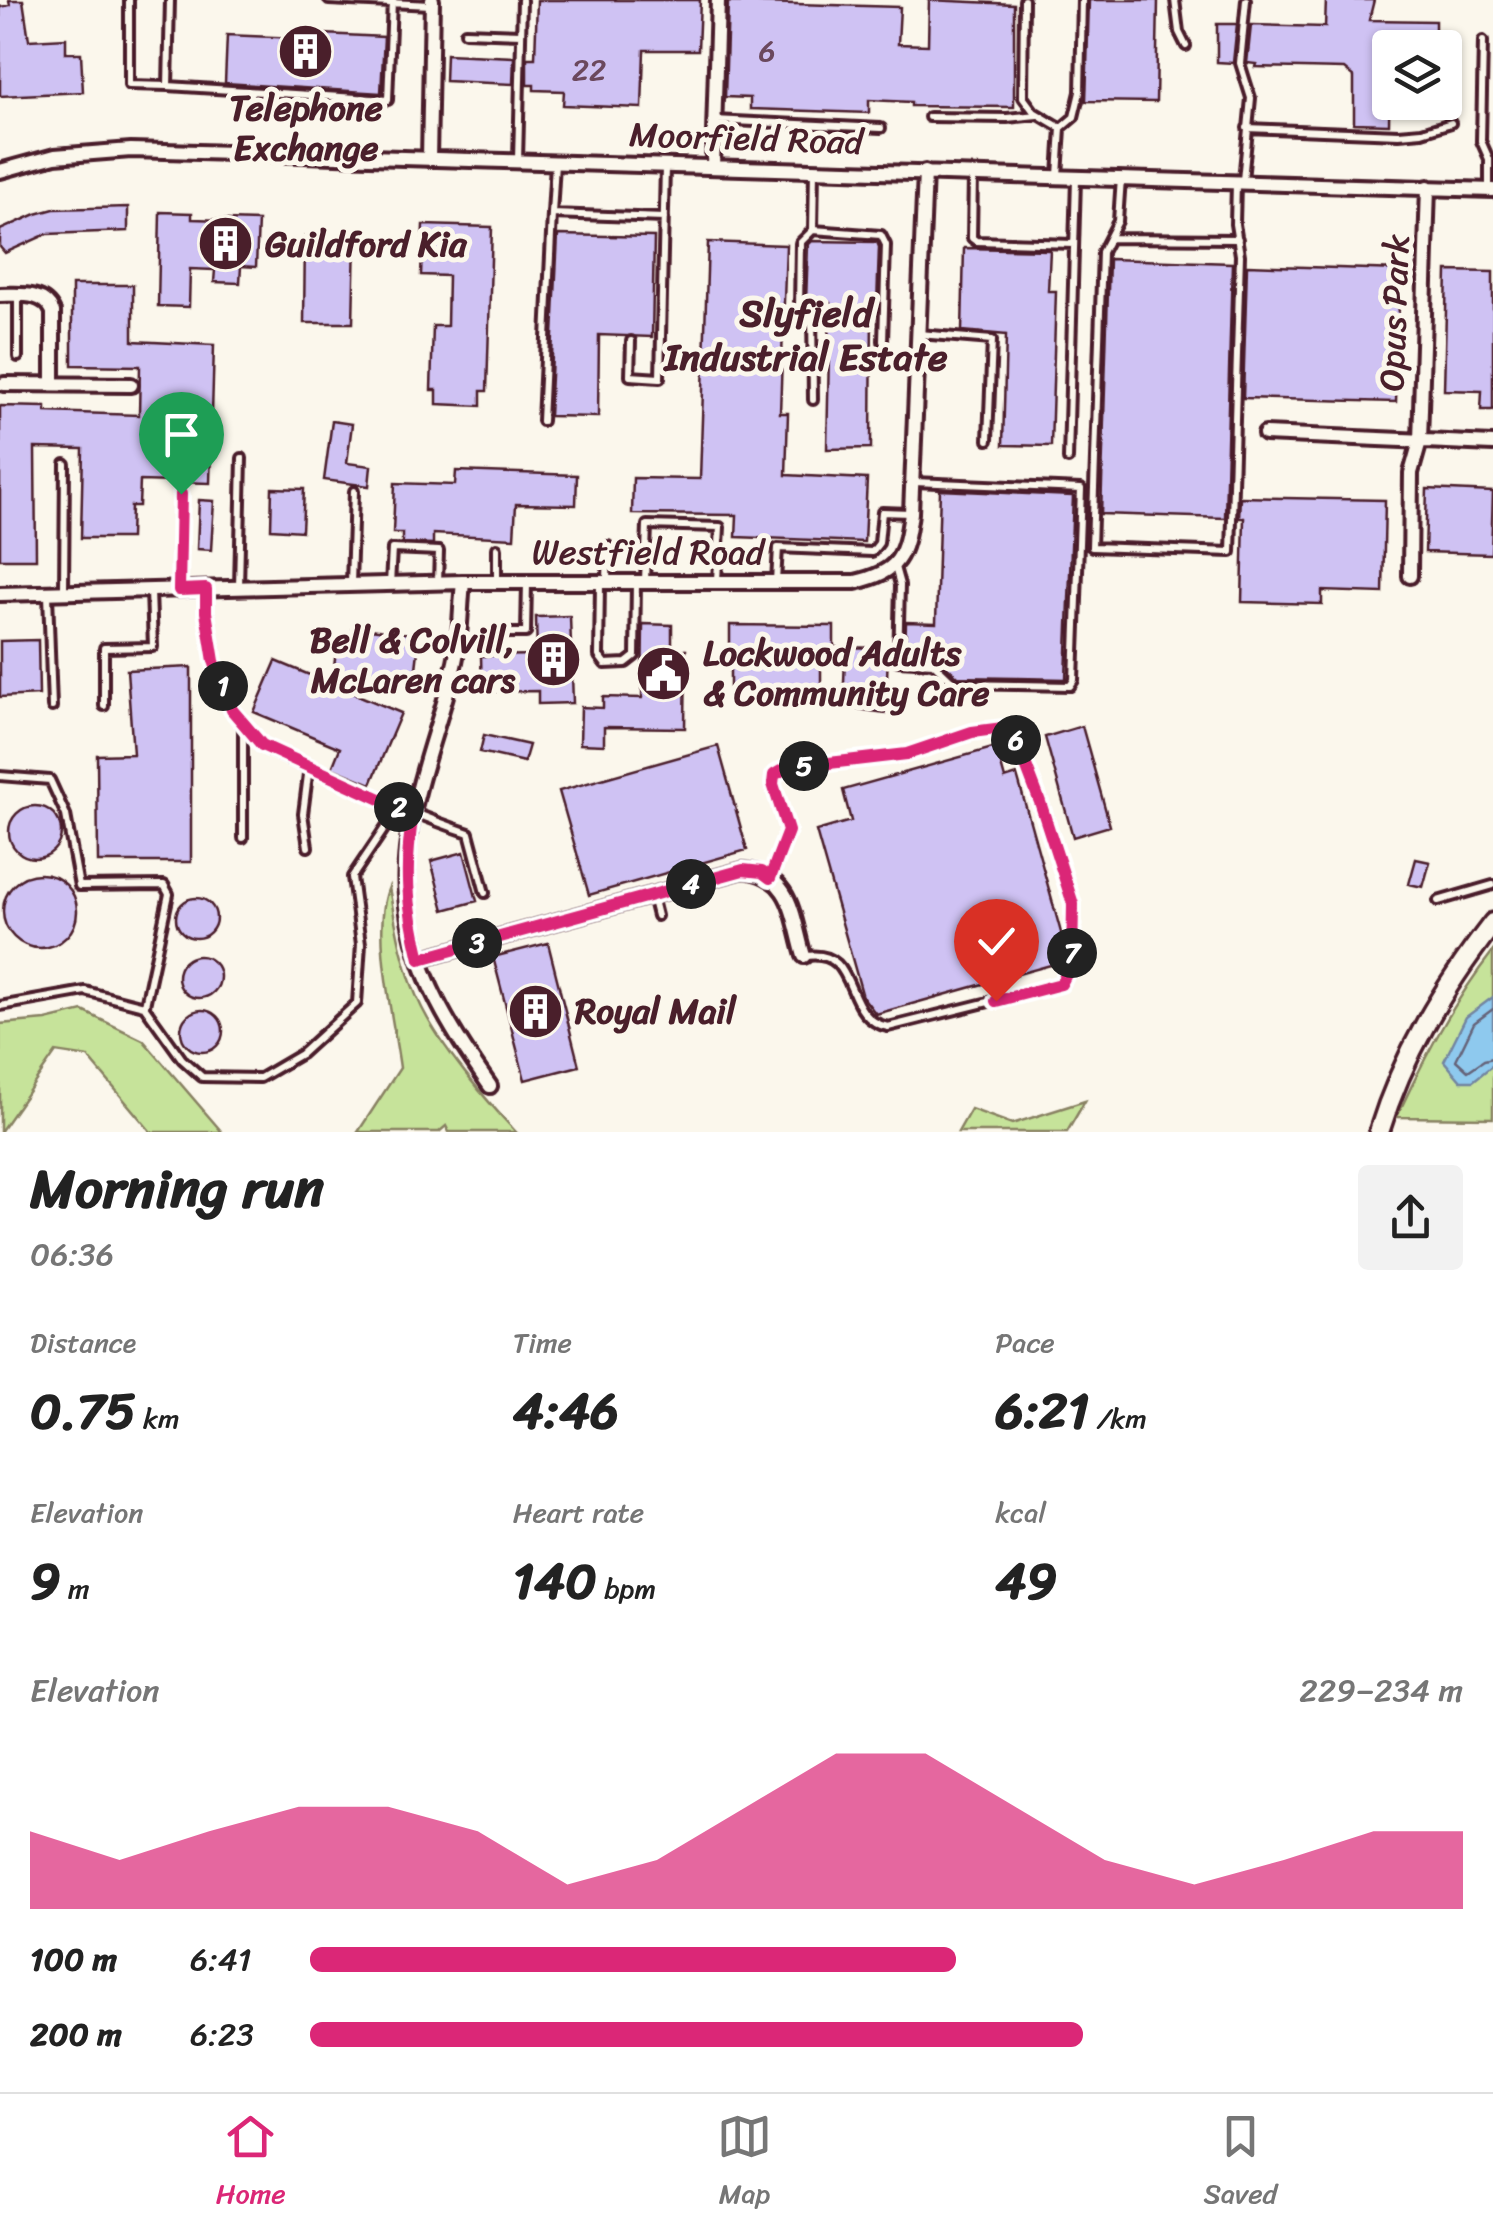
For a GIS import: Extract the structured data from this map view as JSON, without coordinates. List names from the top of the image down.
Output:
{
  "streets": {
    "street": ["Moorfield Road", "Opus Park", "Westfield Road"]
  },
  "crossings": [
    ["Moorfield Road", "Opus Park"]
  ],
  "districts": ["Slyfield Industrial Estate"],
  "places": {
    "building": [
      "Telephone Exchange",
      "Guildford Kia",
      "Bell & Colvill, McLaren cars",
      "Royal Mail"
    ],
    "public building": ["Lockwood Adults & Community Care"]
  },
  "house_numbers": ["6", "22"],
  "page": {
    "pins": [
      "1",
      "6",
      "5",
      "2",
      "4",
      "3",
      "7"
    ],
    "heading": ["Morning run", "06:36"],
    "stats": [
      ["Distance", "0.75 km"],
      ["Time", "4:46"],
      ["Pace", "6:21 /km"],
      ["Elevation", "9 m"],
      ["Heart rate", "140 bpm"],
      ["kcal", "49"]
    ],
    "chart": ["Elevation", "229–234 m"],
    "list": [
      {
        "name": "100 m",
        "note": "6:41"
      },
      {
        "name": "200 m",
        "note": "6:23"
      }
    ],
    "tabs": ["Home", "Map", "Saved"]
  }
}
